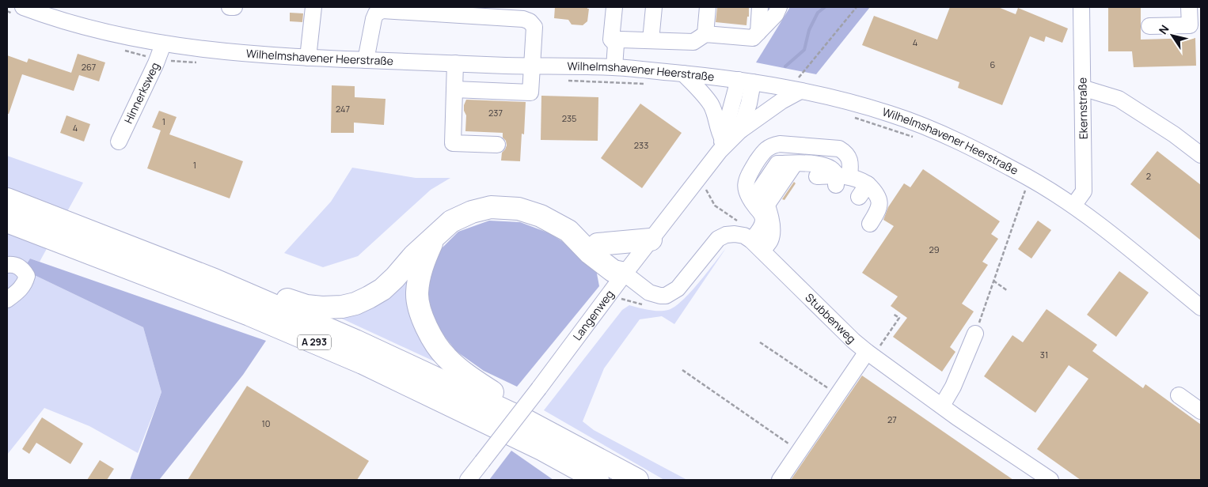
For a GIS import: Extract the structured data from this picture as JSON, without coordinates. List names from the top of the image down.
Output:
{
  "streets": {
    "highway": ["A 293"],
    "street": [
      "Wilhelmshavener Heerstraße",
      "Hinnerksweg",
      "Ekernstraße",
      "Langenweg",
      "Stubbenweg"
    ]
  },
  "crossings": [
    ["Wilhelmshavener Heerstraße", "Hinnerksweg"],
    ["Wilhelmshavener Heerstraße", "Ekernstraße"],
    ["Wilhelmshavener Heerstraße", "Langenweg"]
  ],
  "house_numbers": [
    "4",
    "6",
    "267",
    "247",
    "237",
    "235",
    "1",
    "4",
    "233",
    "1",
    "2",
    "29",
    "31",
    "27",
    "10"
  ],
  "north": "top left"
}
